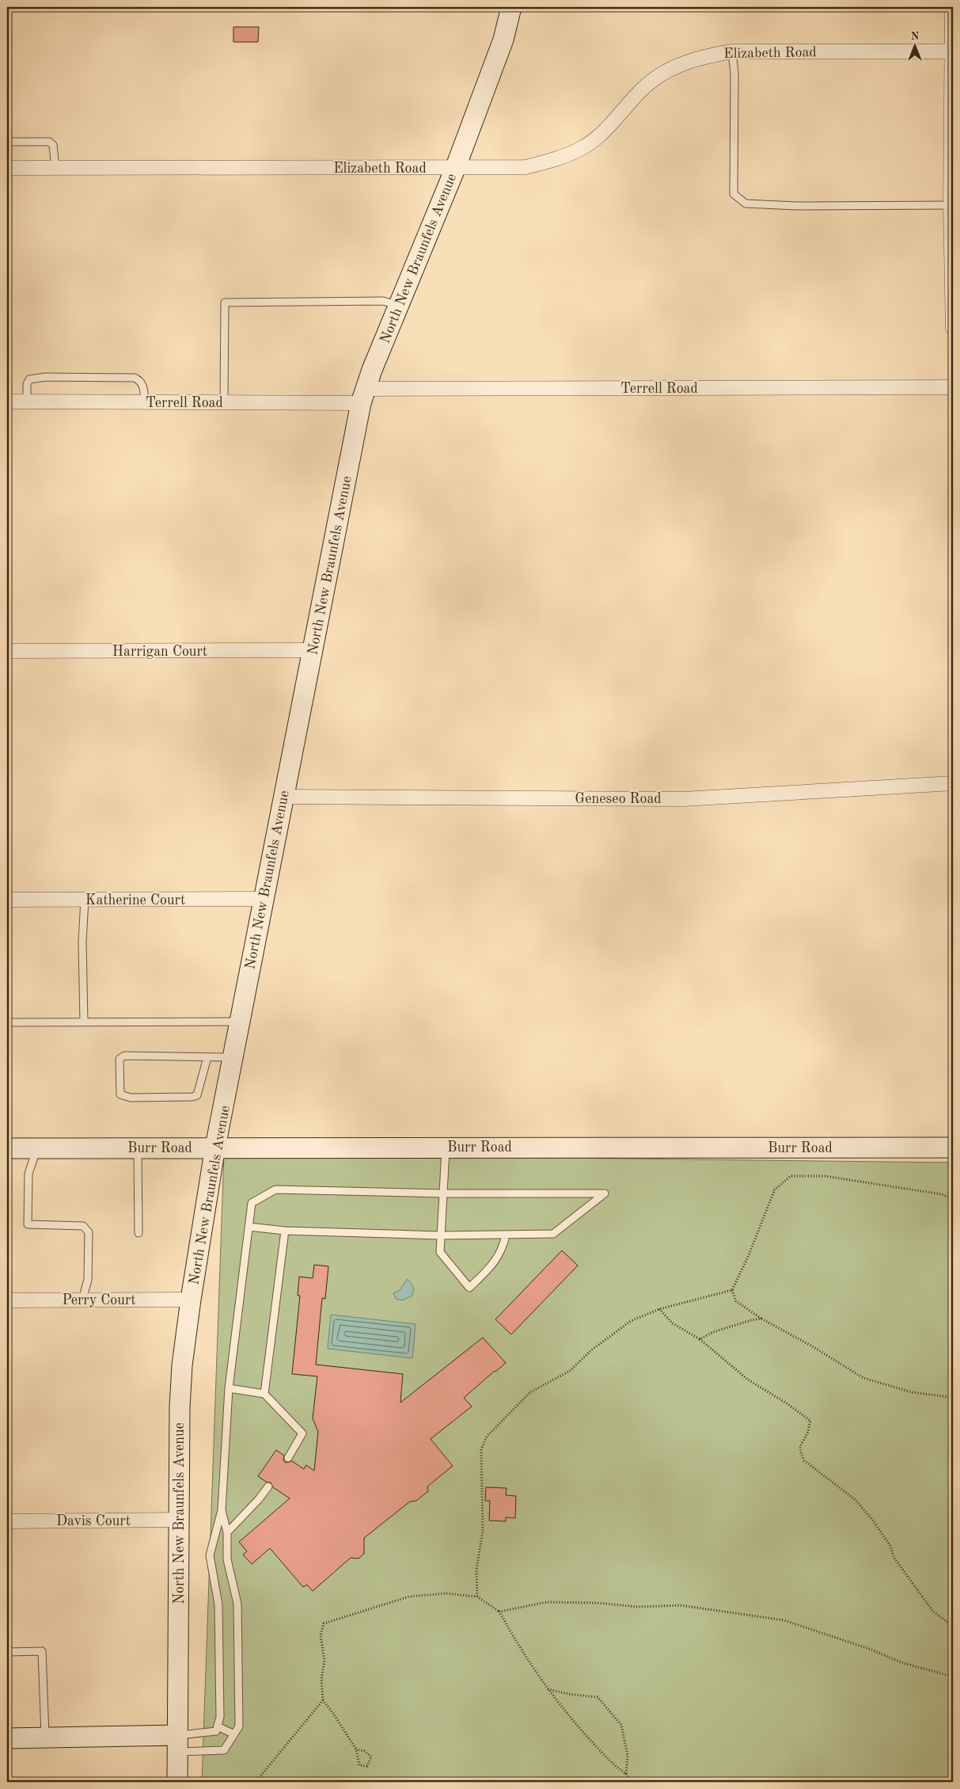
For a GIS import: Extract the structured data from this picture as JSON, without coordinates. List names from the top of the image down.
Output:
{
  "streets": {
    "street": [
      "Elizabeth Road",
      "North New Braunfels Avenue",
      "Terrell Road",
      "Harrigan Court",
      "Geneseo Road",
      "Katherine Court",
      "Burr Road",
      "Perry Court",
      "Davis Court"
    ]
  },
  "crossings": [
    ["Elizabeth Road", "North New Braunfels Avenue"],
    ["North New Braunfels Avenue", "Terrell Road"],
    ["North New Braunfels Avenue", "Harrigan Court"],
    ["North New Braunfels Avenue", "Geneseo Road"],
    ["North New Braunfels Avenue", "Katherine Court"],
    ["North New Braunfels Avenue", "Burr Road"],
    ["North New Braunfels Avenue", "Perry Court"],
    ["North New Braunfels Avenue", "Davis Court"]
  ],
  "north": "top"
}
